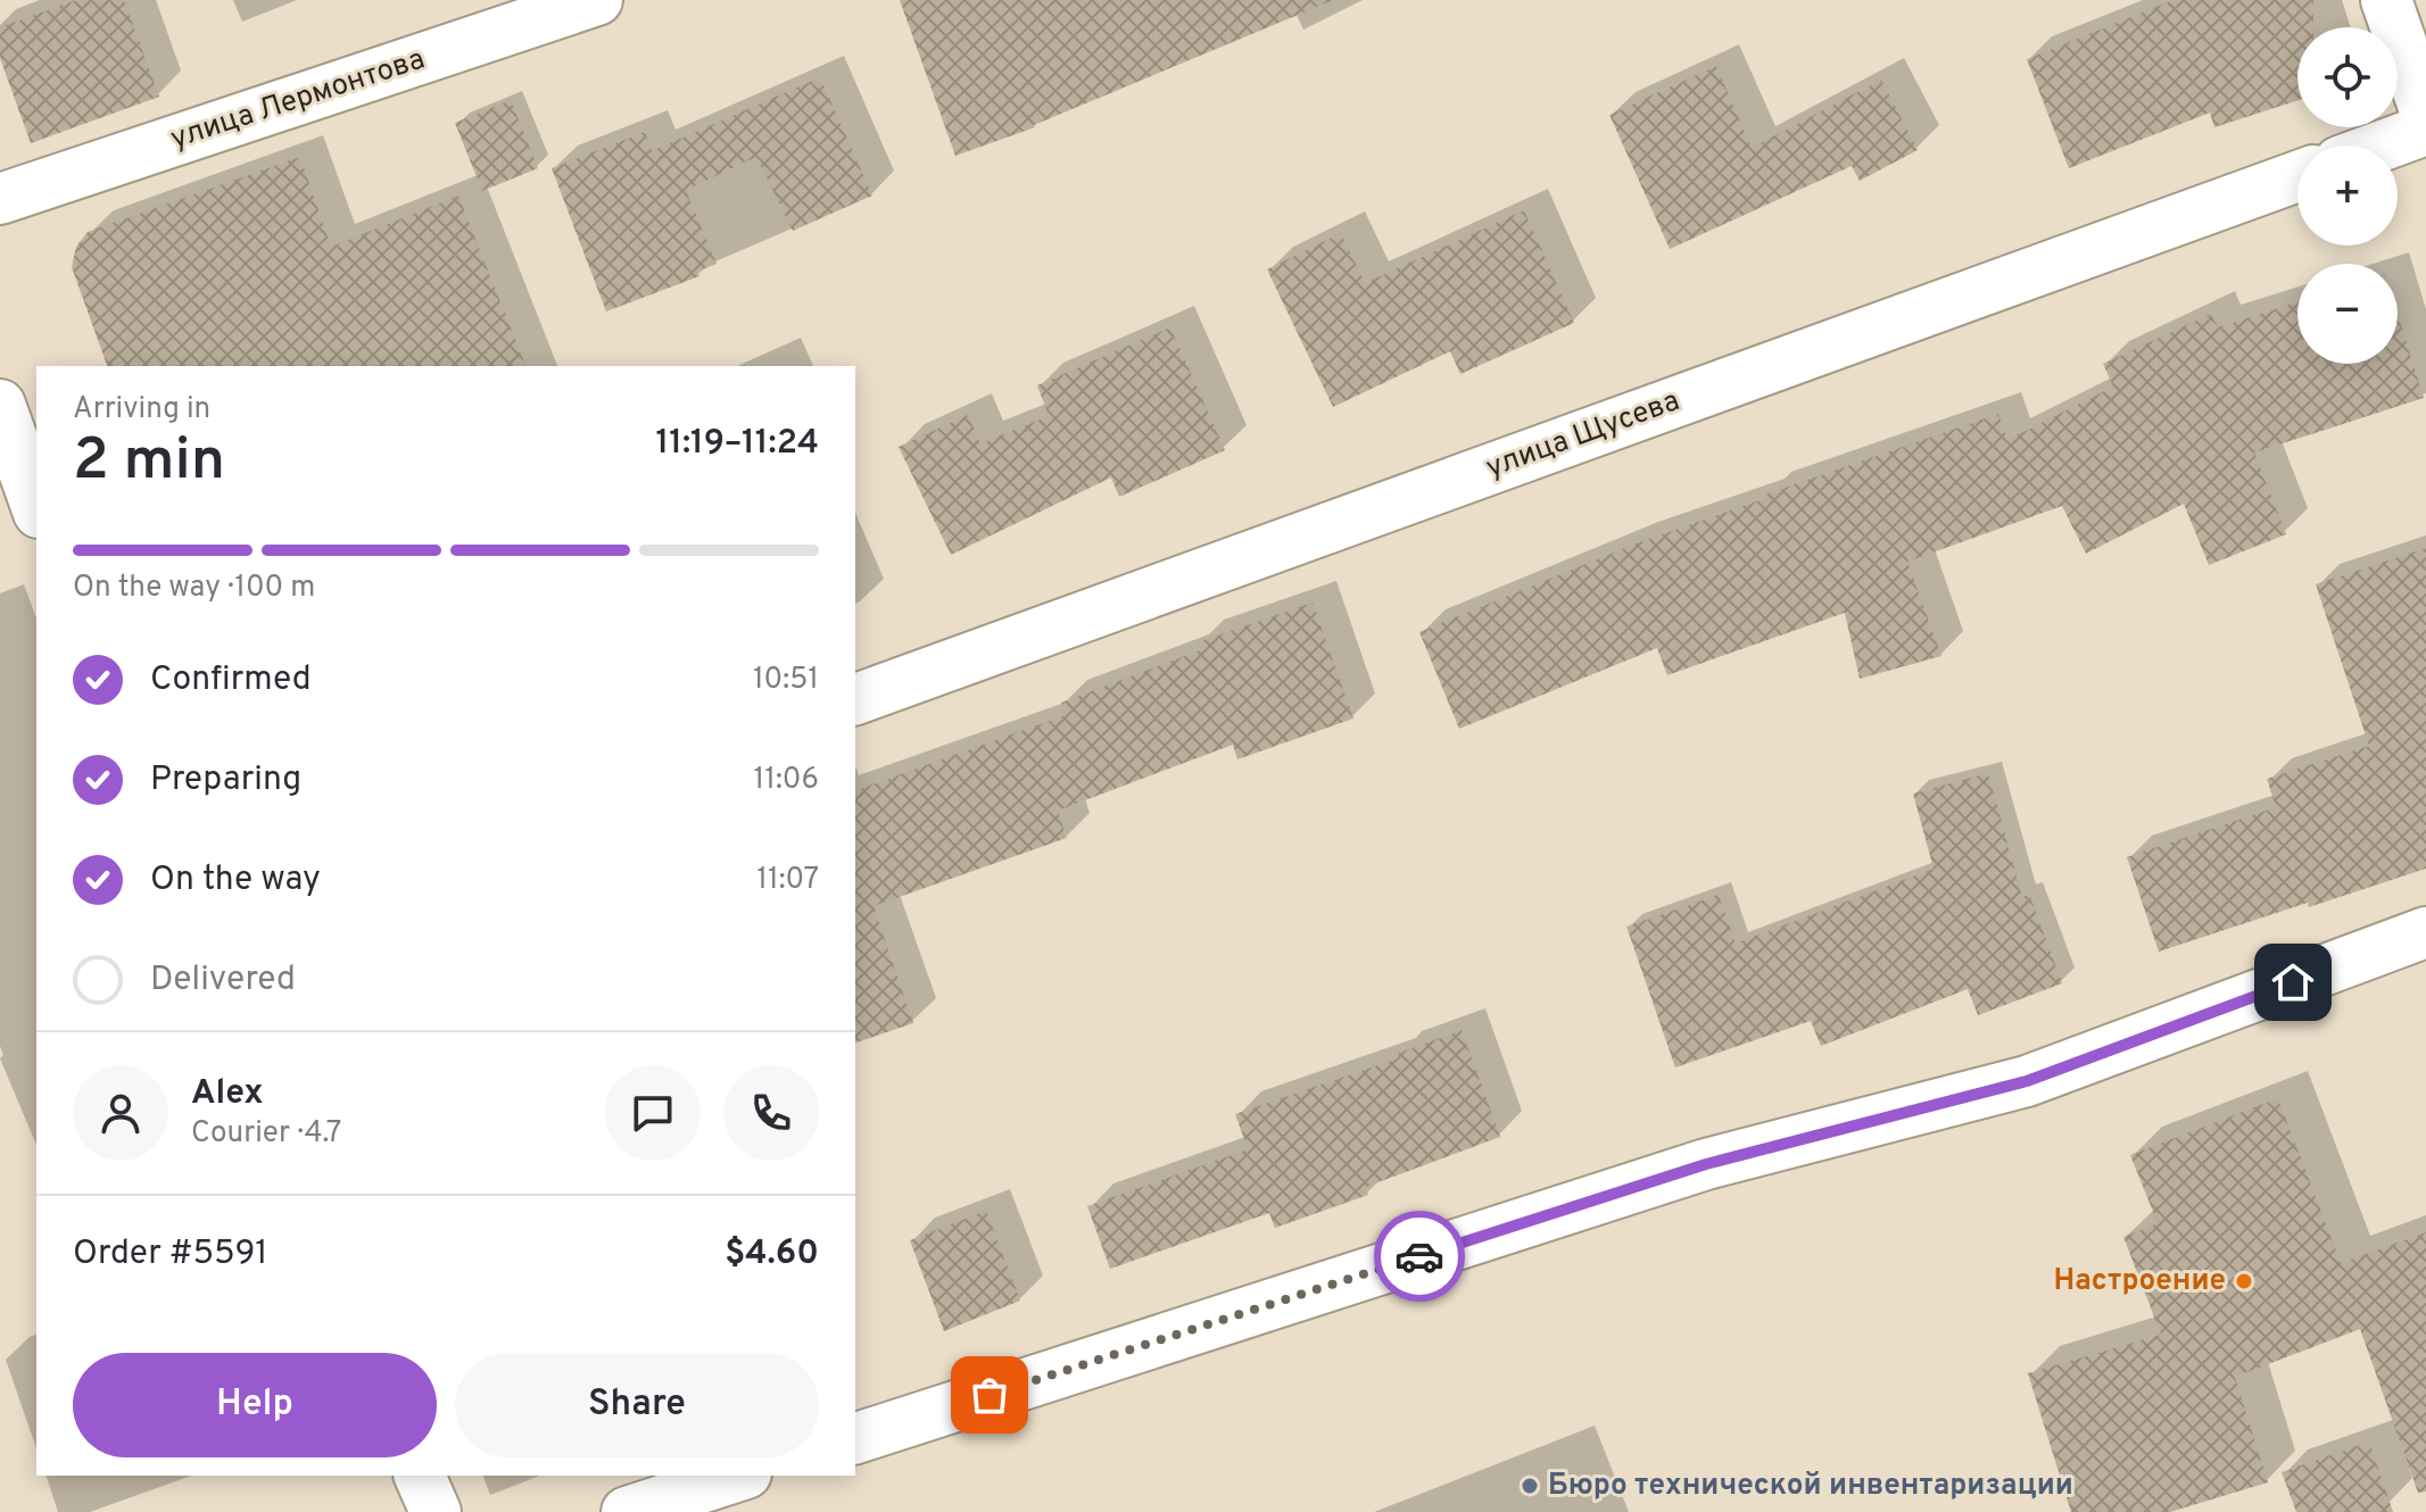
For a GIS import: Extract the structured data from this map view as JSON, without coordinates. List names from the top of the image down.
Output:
{
  "streets": {
    "street": ["улица Лермонтова", "улица Щусева"]
  },
  "places": ["Настроение", "Бюро технической инвентаризации"],
  "page": {
    "map_buttons": ["+", "−"],
    "heading": ["2 min", "Arriving in", "11:19–11:24"],
    "panel": [
      "Alex",
      "Courier · 4.7",
      "Order #5591",
      "$4.60"
    ],
    "bar": "On the way · 100 m",
    "list": [
      ["Confirmed", "10:51"],
      ["Preparing", "11:06"],
      ["On the way", "11:07"],
      "Delivered"
    ],
    "buttons": ["Help", "Share"]
  }
}
